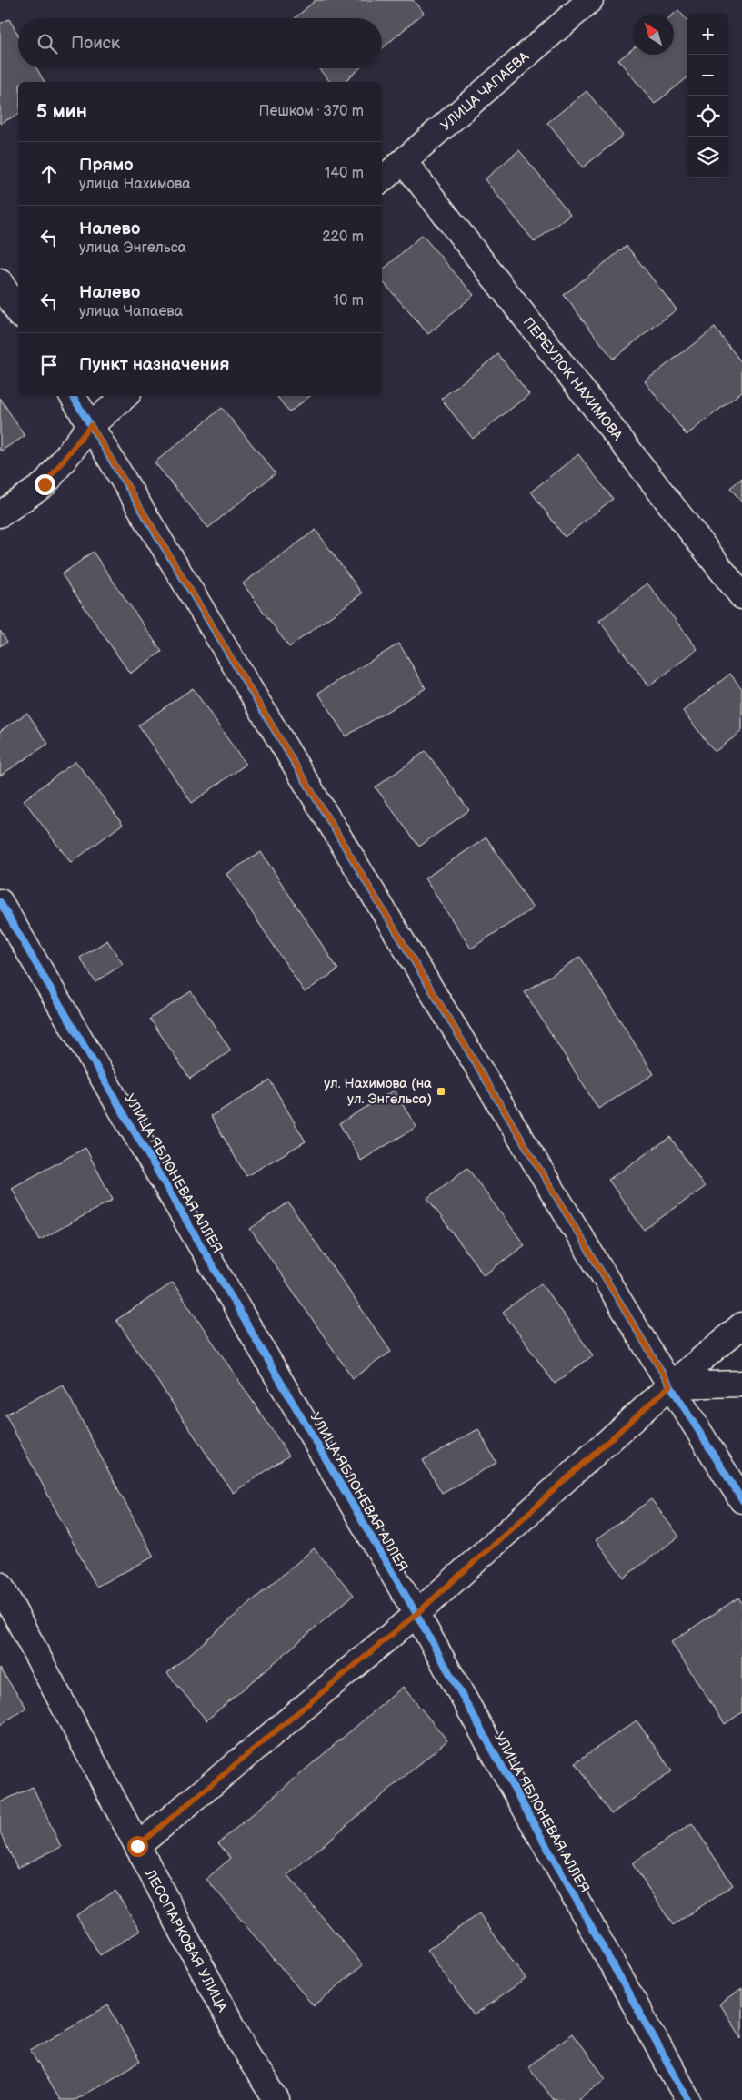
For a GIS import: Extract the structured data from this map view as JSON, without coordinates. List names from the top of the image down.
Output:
{
  "streets": {
    "street": [
      "УЛИЦА ЧАПАЕВА",
      "ПЕРЕУЛОК НАХИМОВА",
      "УЛИЦА ЯБЛОНЕВАЯ АЛЛЕЯ",
      "ЛЕСОПАРКОВАЯ УЛИЦА"
    ]
  },
  "crossings": [
    ["УЛИЦА ЧАПАЕВА", "ПЕРЕУЛОК НАХИМОВА"]
  ],
  "places": {
    "transit": ["ул. Нахимова (на ул. Энгельса)"]
  },
  "north": "top left",
  "page": {
    "map_buttons": ["+", "−"],
    "search": "Поиск",
    "heading": ["5 мин", "Пешком · 370 m"],
    "list": [
      ["Прямо", "улица Нахимова", "140 m"],
      ["Налево", "улица Энгельса", "220 m"],
      ["Налево", "улица Чапаева", "10 m"],
      "Пункт назначения"
    ]
  }
}
